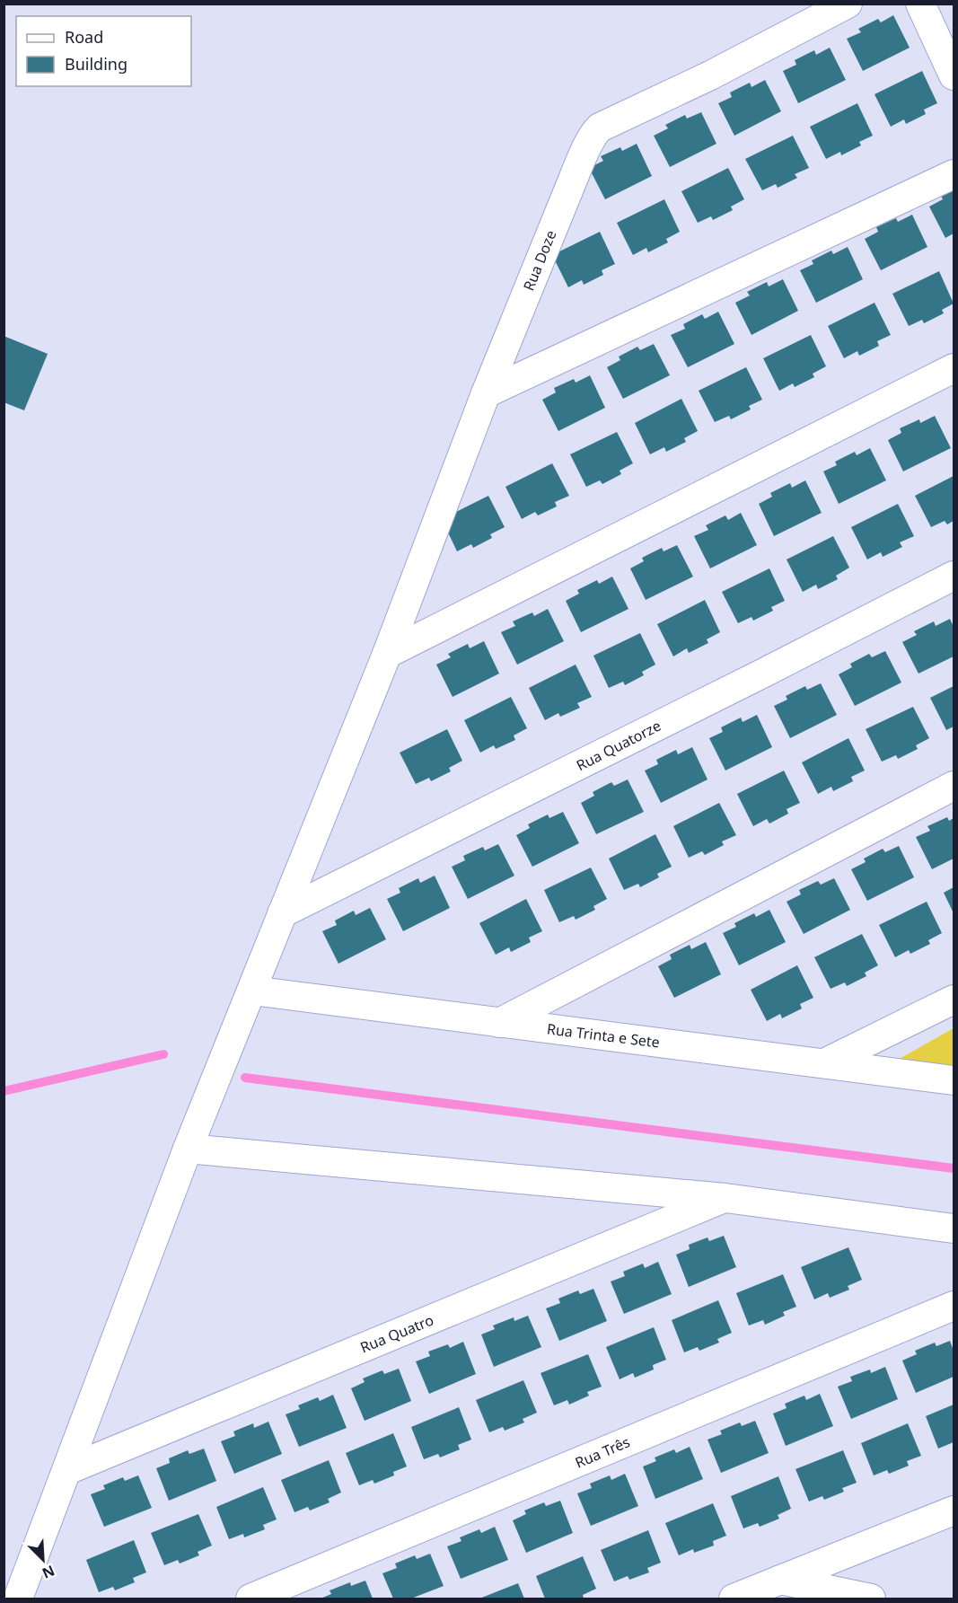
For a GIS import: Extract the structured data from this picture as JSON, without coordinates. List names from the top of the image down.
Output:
{
  "streets": {
    "street": [
      "Rua Doze",
      "Rua Quatorze",
      "Rua Trinta e Sete",
      "Rua Quatro",
      "Rua Três"
    ]
  },
  "crossings": [
    ["Rua Doze", "Rua Quatorze"],
    ["Rua Doze", "Rua Trinta e Sete"],
    ["Rua Doze", "Rua Quatro"]
  ],
  "legend": ["Road", "Building"],
  "north": "bottom right"
}
